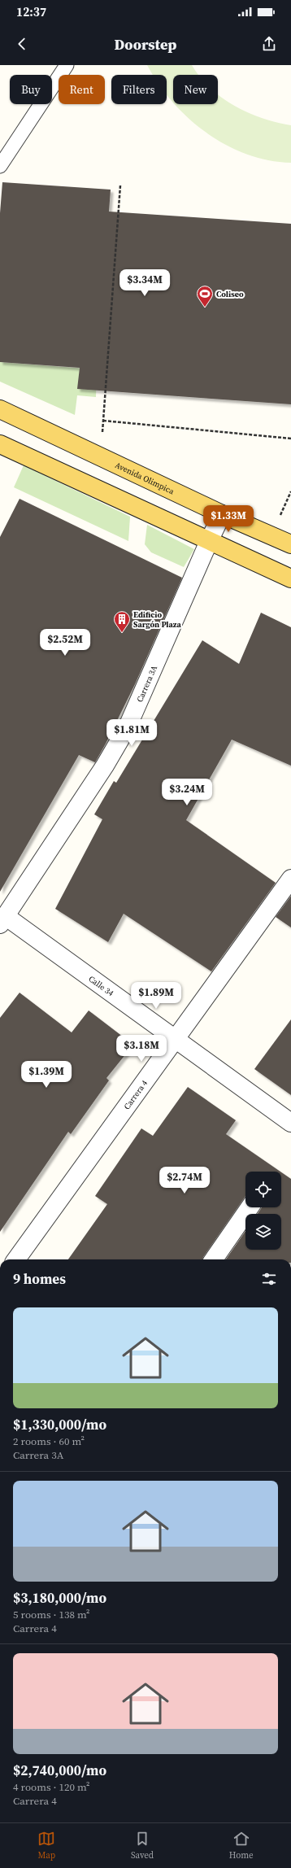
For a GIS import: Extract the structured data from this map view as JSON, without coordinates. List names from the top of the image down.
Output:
{
  "streets": {
    "main road": ["Avenida Olimpica"],
    "street": ["Carrera 3A", "Calle 34", "Carrera 4"]
  },
  "crossings": [
    ["Avenida Olimpica", "Carrera 3A"],
    ["Carrera 3A", "Calle 34"],
    ["Calle 34", "Carrera 4"]
  ],
  "places": {
    "sports": ["Coliseo"],
    "building": ["Edificio Sargón Plaza"]
  },
  "page": {
    "status": "12:37",
    "header": "Doorstep",
    "chip": [
      "Buy",
      "Rent",
      "Filters",
      "New"
    ],
    "price": [
      "$3.34M",
      "$1.33M",
      "$2.52M",
      "$1.81M",
      "$3.24M",
      "$1.89M",
      "$3.18M",
      "$1.39M",
      "$2.74M"
    ],
    "heading": "9 homes",
    "list": [
      {
        "name": "$1,330,000/mo",
        "note": "2 rooms · 60 m² · Carrera 3A"
      },
      {
        "name": "$3,180,000/mo",
        "note": "5 rooms · 138 m² · Carrera 4"
      },
      {
        "name": "$2,740,000/mo",
        "note": "4 rooms · 120 m² · Carrera 4"
      }
    ],
    "tabs": ["Map", "Saved", "Home"]
  }
}
